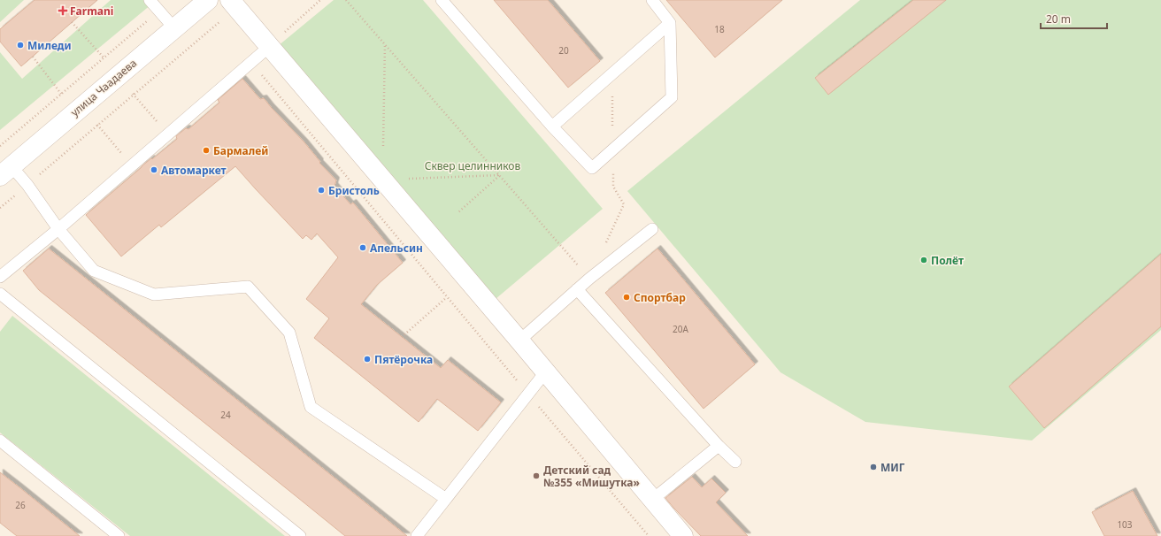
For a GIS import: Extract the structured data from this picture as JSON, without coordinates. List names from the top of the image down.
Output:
{
  "streets": {
    "street": ["улица Чаадаева"]
  },
  "parks": ["Сквер целинников"],
  "places": {
    "health": ["Farmani"],
    "other": [
      "Миледи",
      "Бармалей",
      "Автомаркет",
      "Бристоль",
      "Апельсин",
      "Полёт",
      "Спортбар",
      "Пятёрочка",
      "МИГ",
      "Детский сад №355 «Мишутка»"
    ]
  },
  "house_numbers": [
    "18",
    "20",
    "20А",
    "24",
    "26",
    "10З"
  ],
  "scale_bar": "20 m"
}
